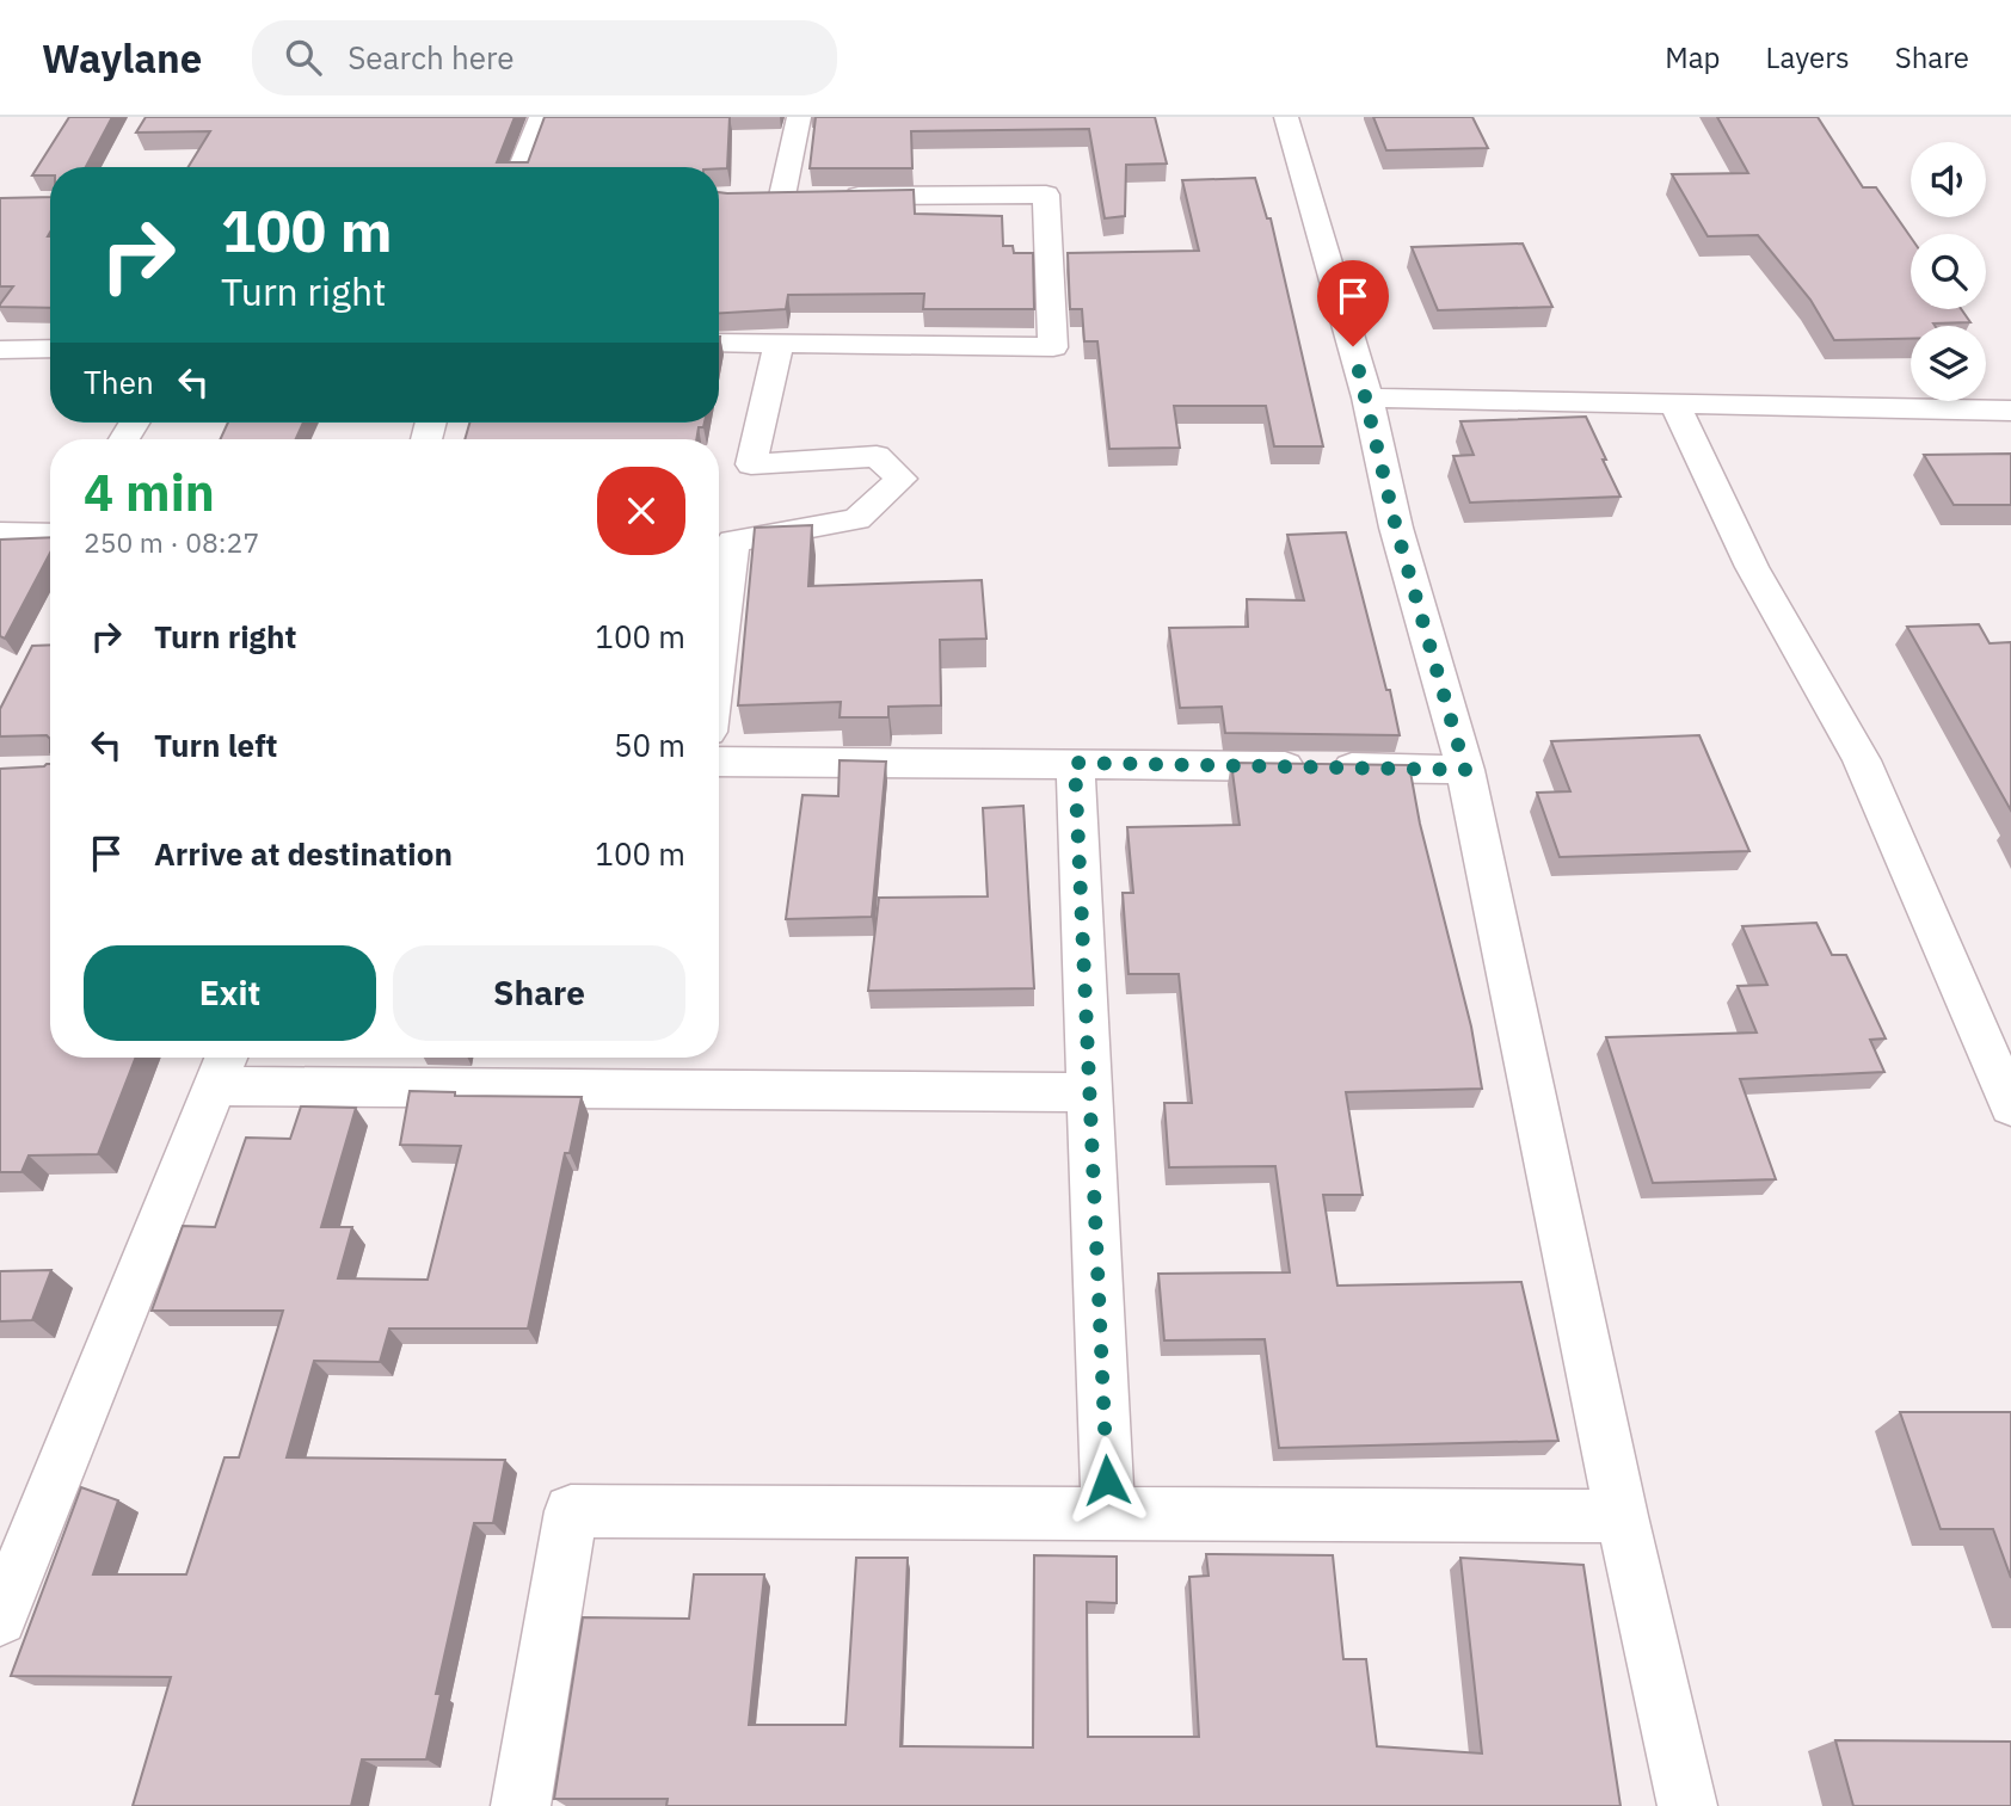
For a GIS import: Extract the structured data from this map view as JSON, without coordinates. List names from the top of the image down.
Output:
{
  "page": {
    "header": "Waylane",
    "search": "Search here",
    "nav": ["Map", "Layers", "Share"],
    "turn": ["100 m", "Turn right"],
    "then": "Then",
    "heading": ["4 min", "250 m · 08:27"],
    "list": [
      {
        "name": "Turn right",
        "value": "100 m"
      },
      {
        "name": "Turn left",
        "value": "50 m"
      },
      {
        "name": "Arrive at destination",
        "value": "100 m"
      }
    ],
    "buttons": ["Exit", "Share"]
  }
}
